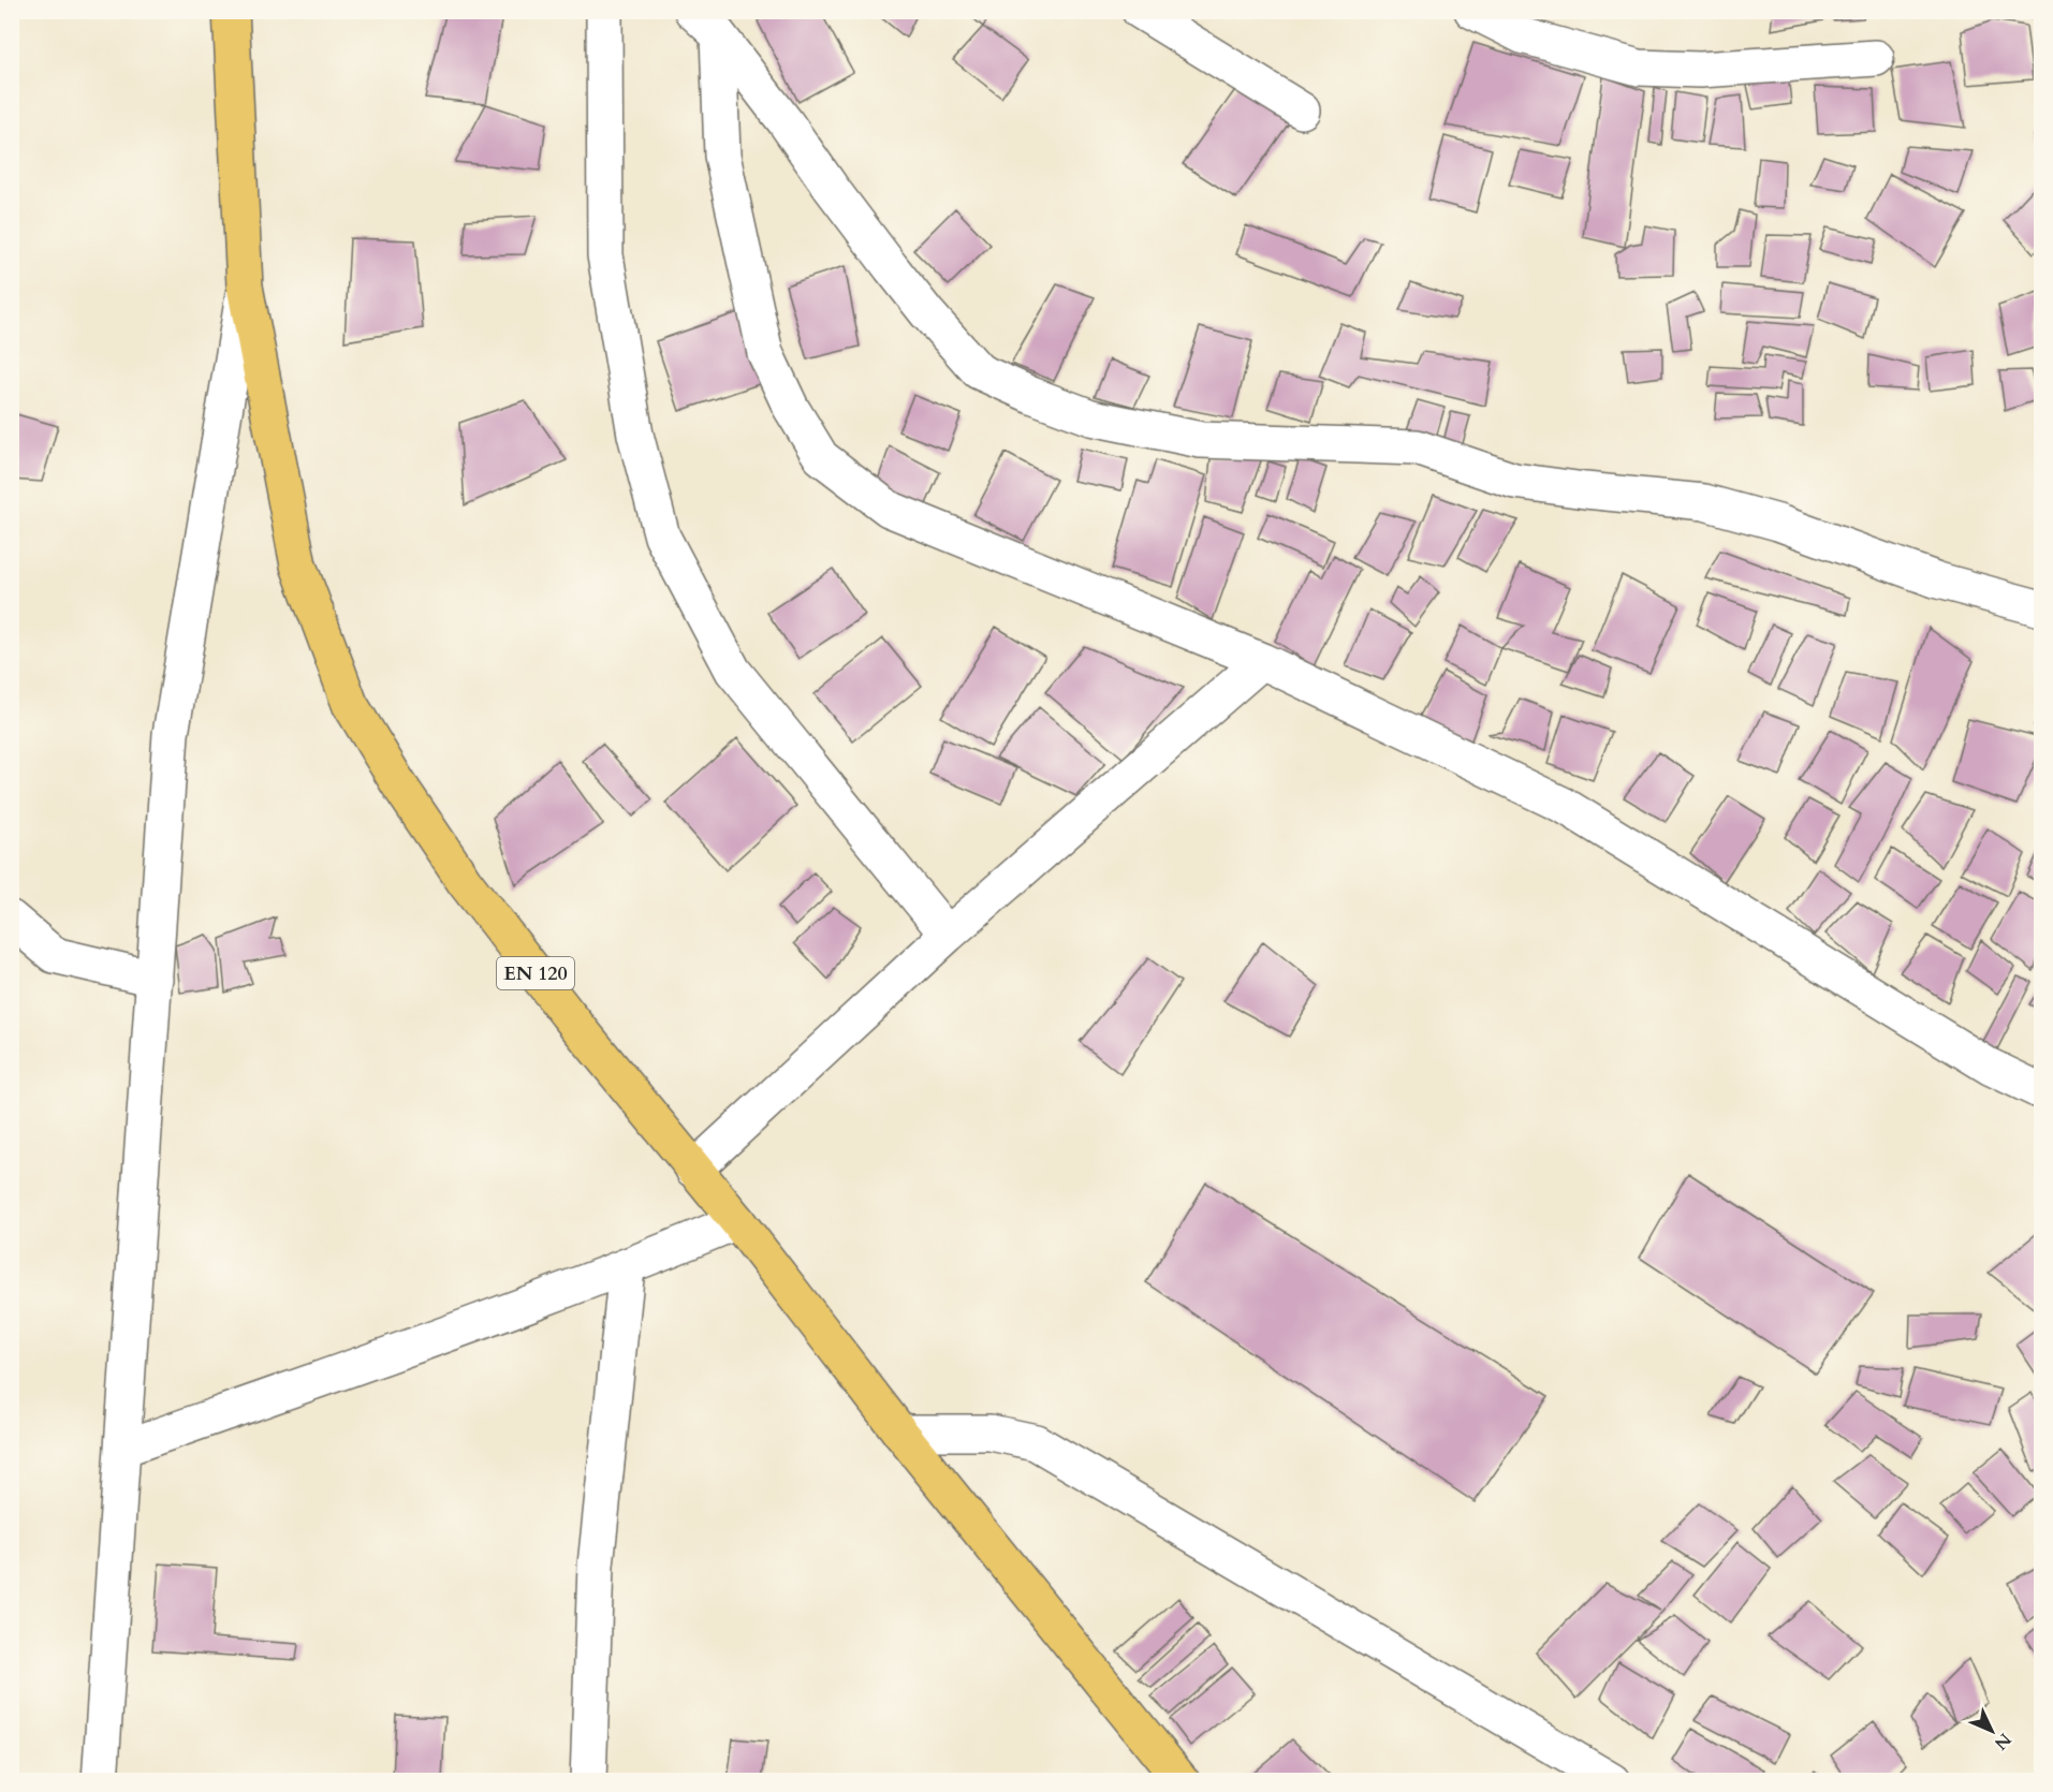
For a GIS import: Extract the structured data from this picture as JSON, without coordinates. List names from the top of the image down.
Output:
{
  "streets": {
    "main road": ["EN 120"]
  },
  "north": "bottom right"
}
